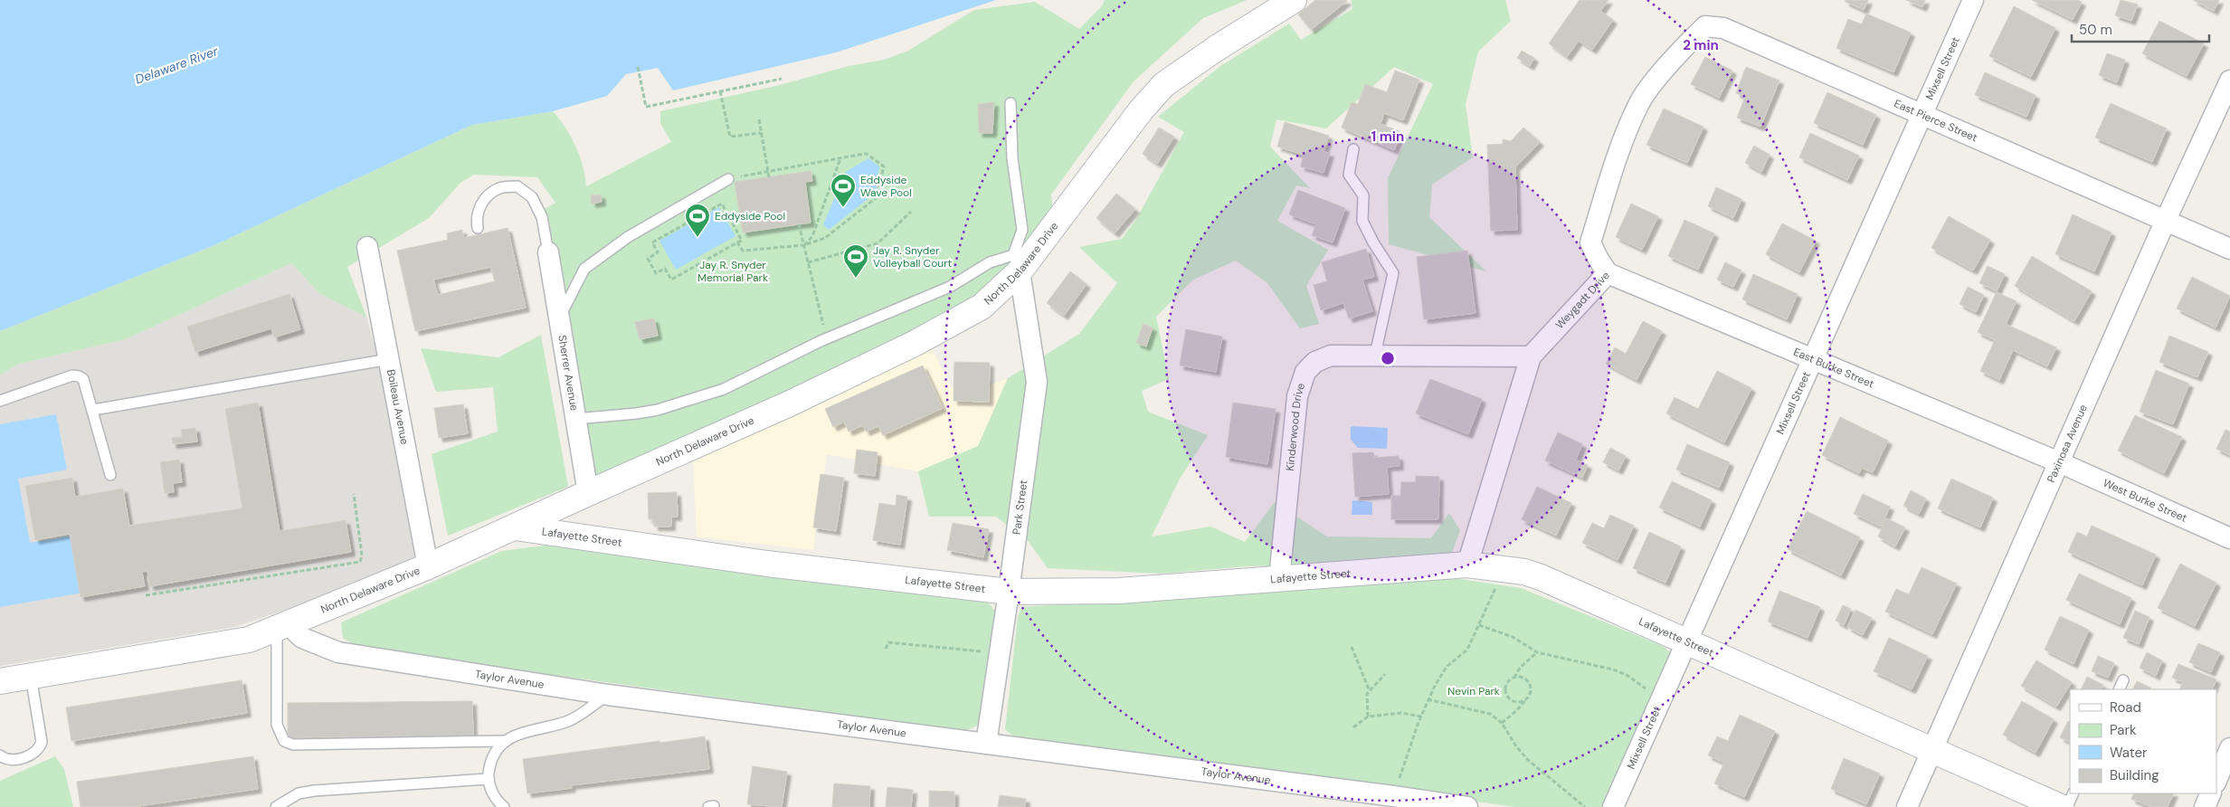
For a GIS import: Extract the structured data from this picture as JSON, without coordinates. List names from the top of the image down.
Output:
{
  "streets": {
    "street": [
      "Mixsell Street",
      "East Pierce Street",
      "North Delaware Drive",
      "Weygadt Drive",
      "East Burke Street",
      "Sherrer Avenue",
      "Boileau Avenue",
      "Kinderwood Drive",
      "Paxinosa Avenue",
      "West Burke Street",
      "Park Street",
      "Lafayette Street",
      "Taylor Avenue"
    ]
  },
  "crossings": [
    ["Mixsell Street", "East Pierce Street"],
    ["Mixsell Street", "East Burke Street"],
    ["Mixsell Street", "Lafayette Street"],
    ["East Pierce Street", "Weygadt Drive"],
    ["East Pierce Street", "Paxinosa Avenue"],
    ["North Delaware Drive", "Sherrer Avenue"],
    ["North Delaware Drive", "Boileau Avenue"],
    ["North Delaware Drive", "Park Street"],
    ["North Delaware Drive", "Lafayette Street"],
    ["North Delaware Drive", "Taylor Avenue"],
    ["Weygadt Drive", "East Burke Street"],
    ["Weygadt Drive", "Kinderwood Drive"],
    ["Weygadt Drive", "Lafayette Street"],
    ["East Burke Street", "Paxinosa Avenue"],
    ["East Burke Street", "West Burke Street"],
    ["Kinderwood Drive", "Lafayette Street"],
    ["Paxinosa Avenue", "West Burke Street"],
    ["Paxinosa Avenue", "Lafayette Street"],
    ["Park Street", "Lafayette Street"],
    ["Park Street", "Taylor Avenue"]
  ],
  "water": ["Delaware River"],
  "parks": ["Jay R. Snyder Memorial Park", "Nevin Park"],
  "places": {
    "sports": ["Eddyside Wave Pool", "Eddyside Pool", "Jay R. Snyder Volleyball Court"]
  },
  "legend": [
    "Road",
    "Park",
    "Water",
    "Building"
  ],
  "scale_bar": "50 m",
  "rings": ["2 min", "1 min"]
}
